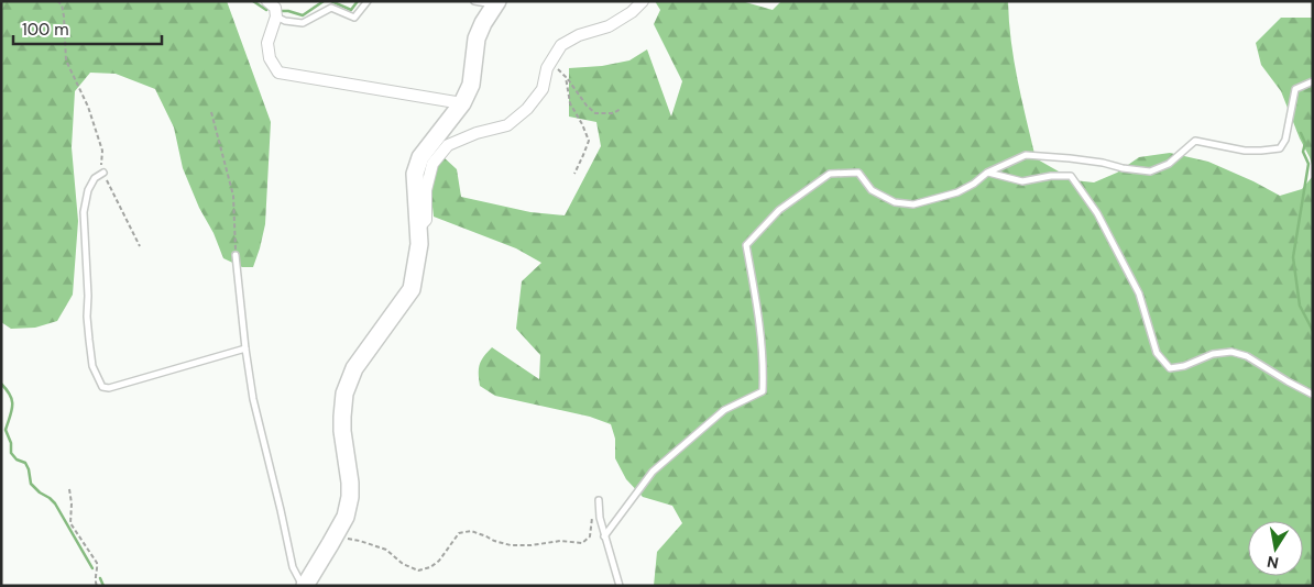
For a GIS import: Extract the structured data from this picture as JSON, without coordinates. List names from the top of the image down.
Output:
{
  "scale_bar": "100 m",
  "north": "bottom"
}
